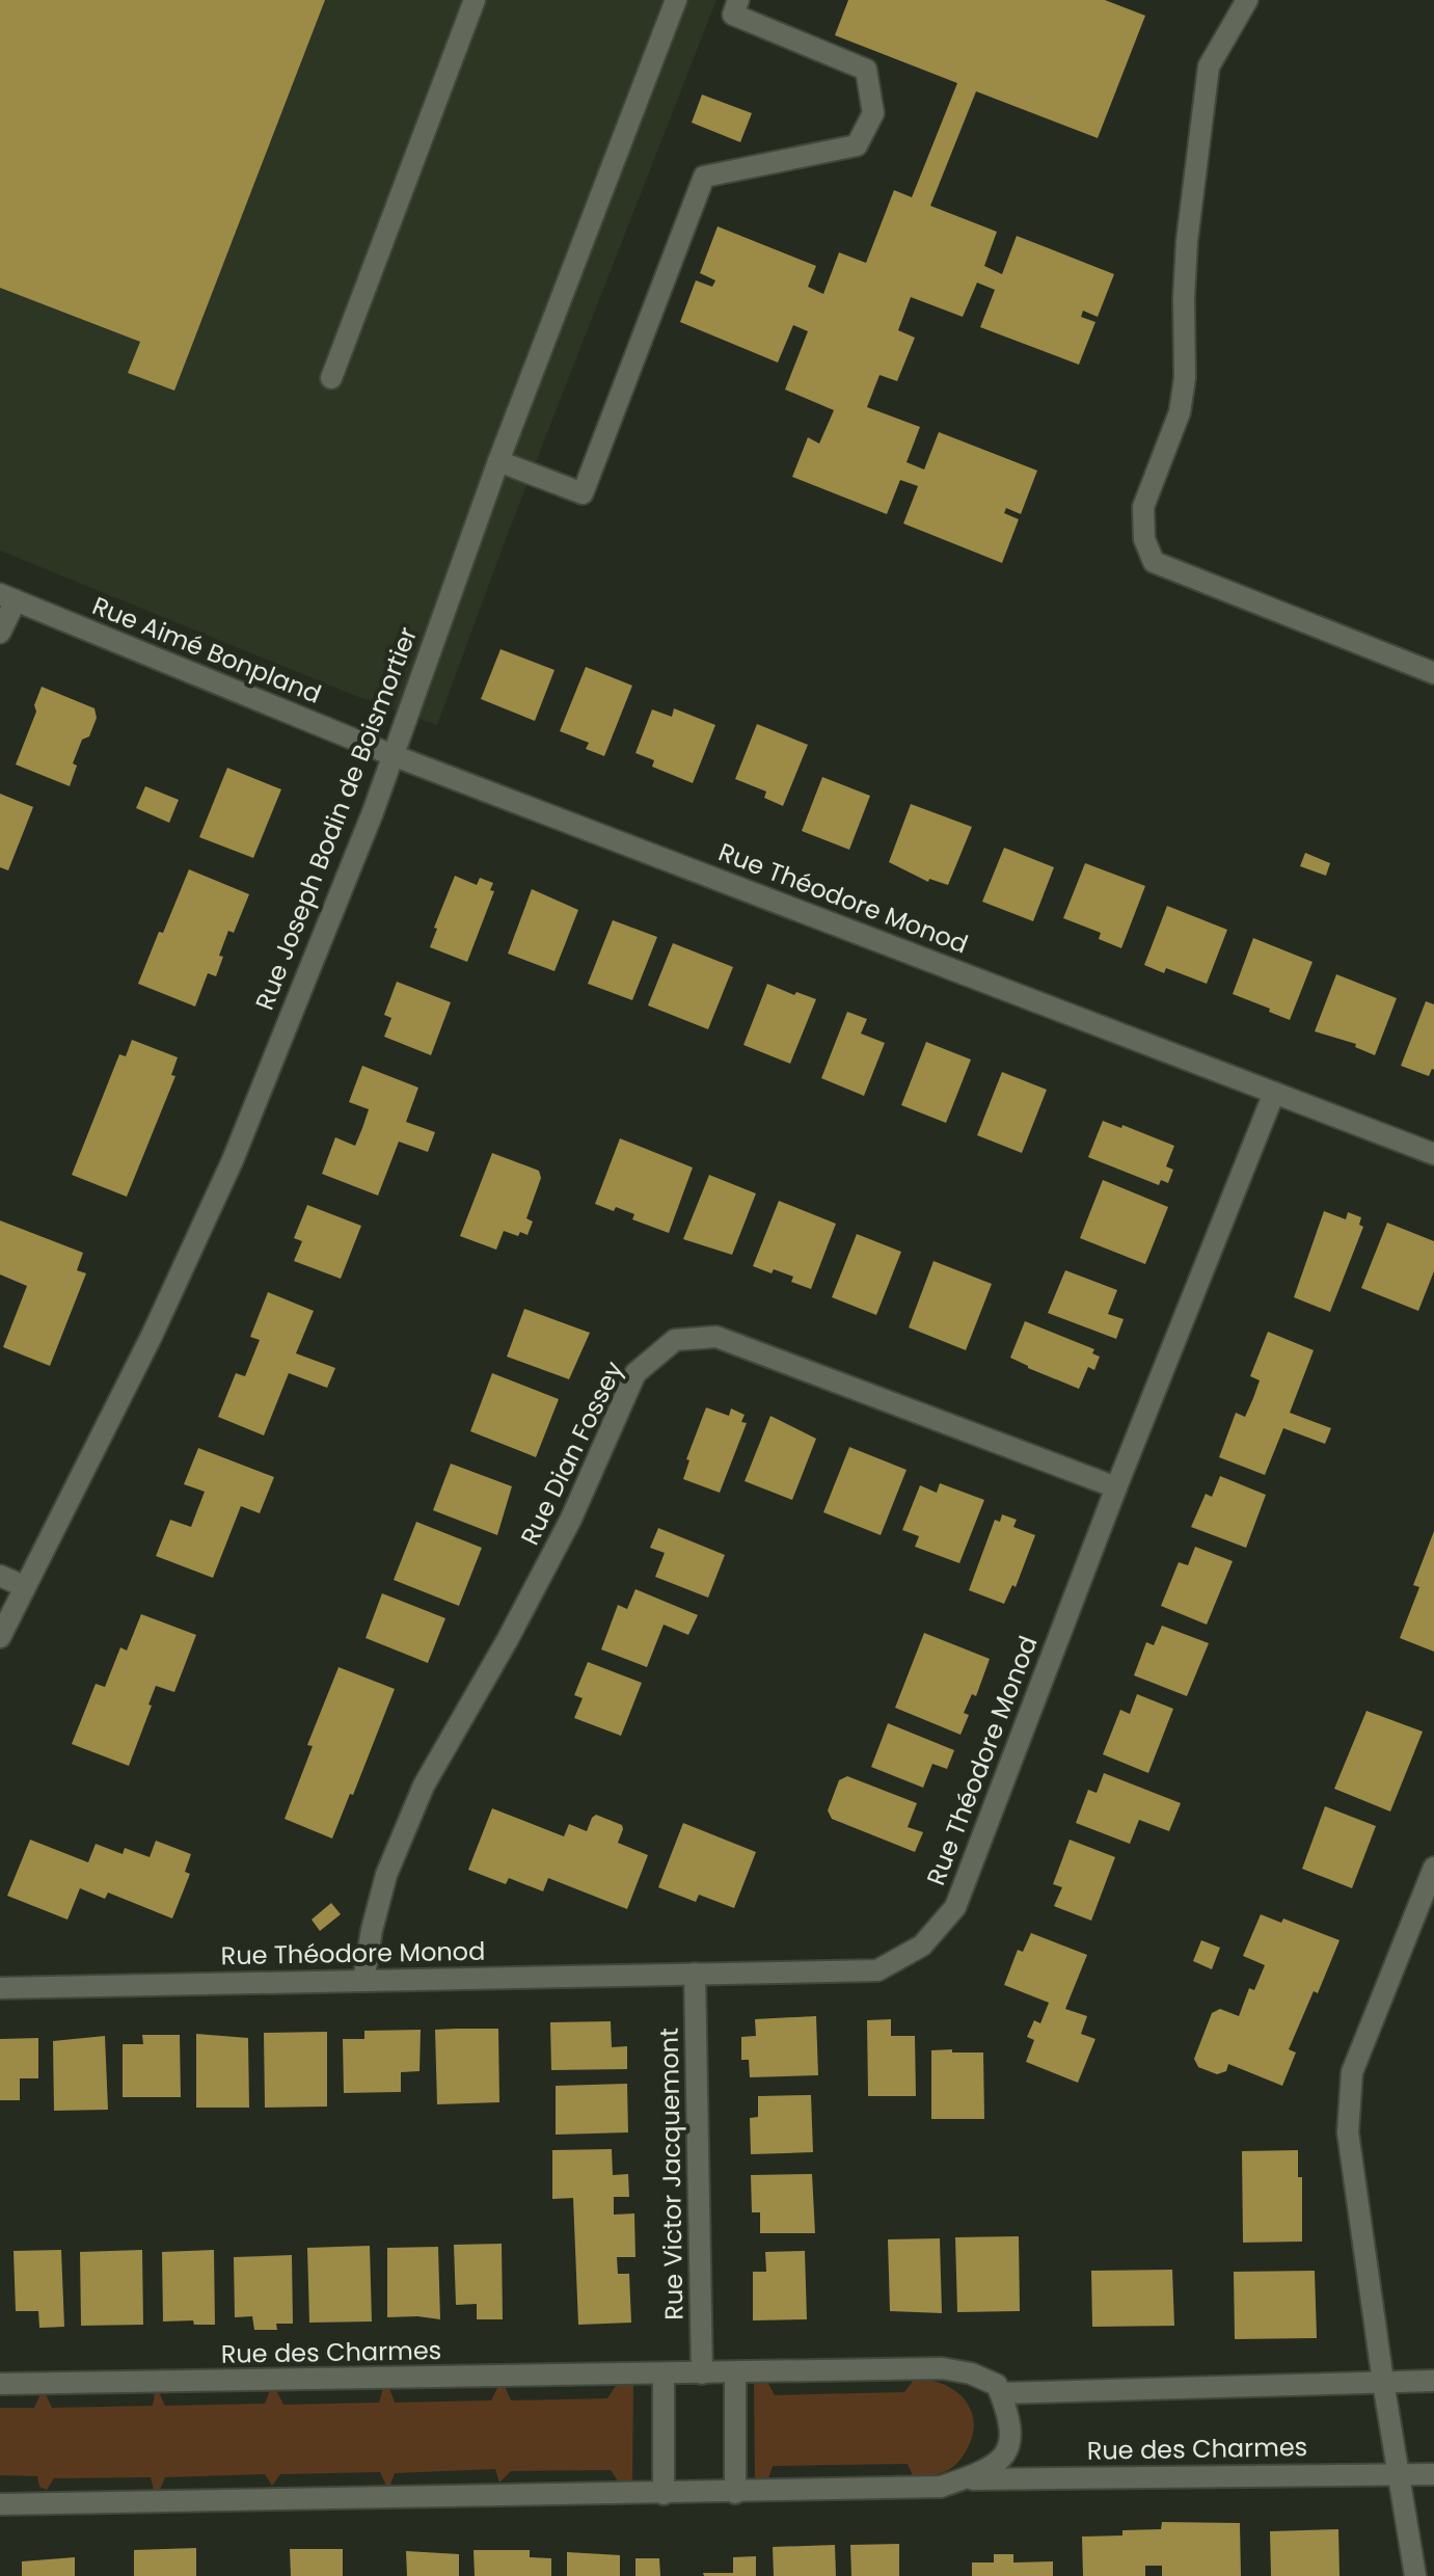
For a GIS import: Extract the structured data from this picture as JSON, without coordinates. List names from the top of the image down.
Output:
{
  "streets": {
    "street": [
      "Rue Aimé Bonpland",
      "Rue Joseph Bodin de Boismortier",
      "Rue Théodore Monod",
      "Rue Dian Fossey",
      "Rue Victor Jacquemont",
      "Rue des Charmes"
    ]
  },
  "crossings": [
    ["Rue Aimé Bonpland", "Rue Joseph Bodin de Boismortier"],
    ["Rue Aimé Bonpland", "Rue Théodore Monod"],
    ["Rue Joseph Bodin de Boismortier", "Rue Théodore Monod"],
    ["Rue Théodore Monod", "Rue Dian Fossey"],
    ["Rue Théodore Monod", "Rue Victor Jacquemont"],
    ["Rue Victor Jacquemont", "Rue des Charmes"]
  ]
}
